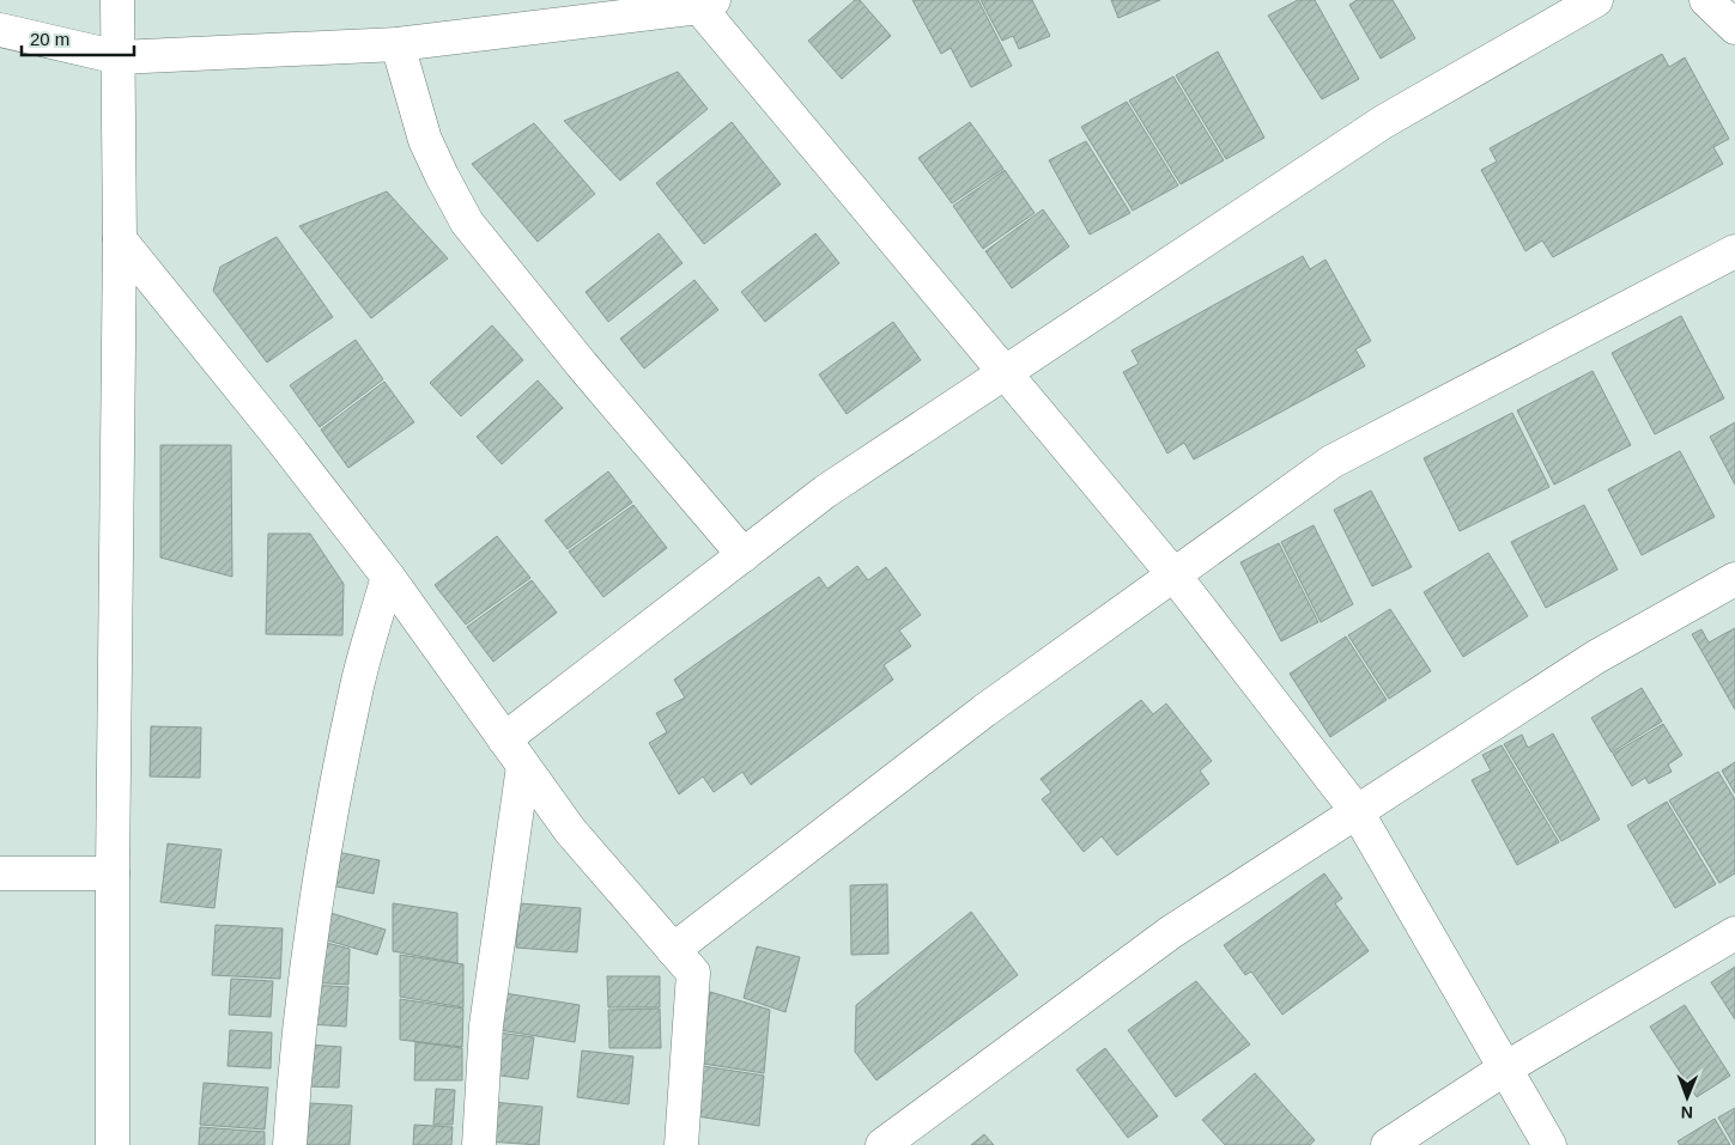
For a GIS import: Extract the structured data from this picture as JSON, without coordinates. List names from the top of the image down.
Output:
{
  "scale_bar": "20 m",
  "north": "bottom"
}
